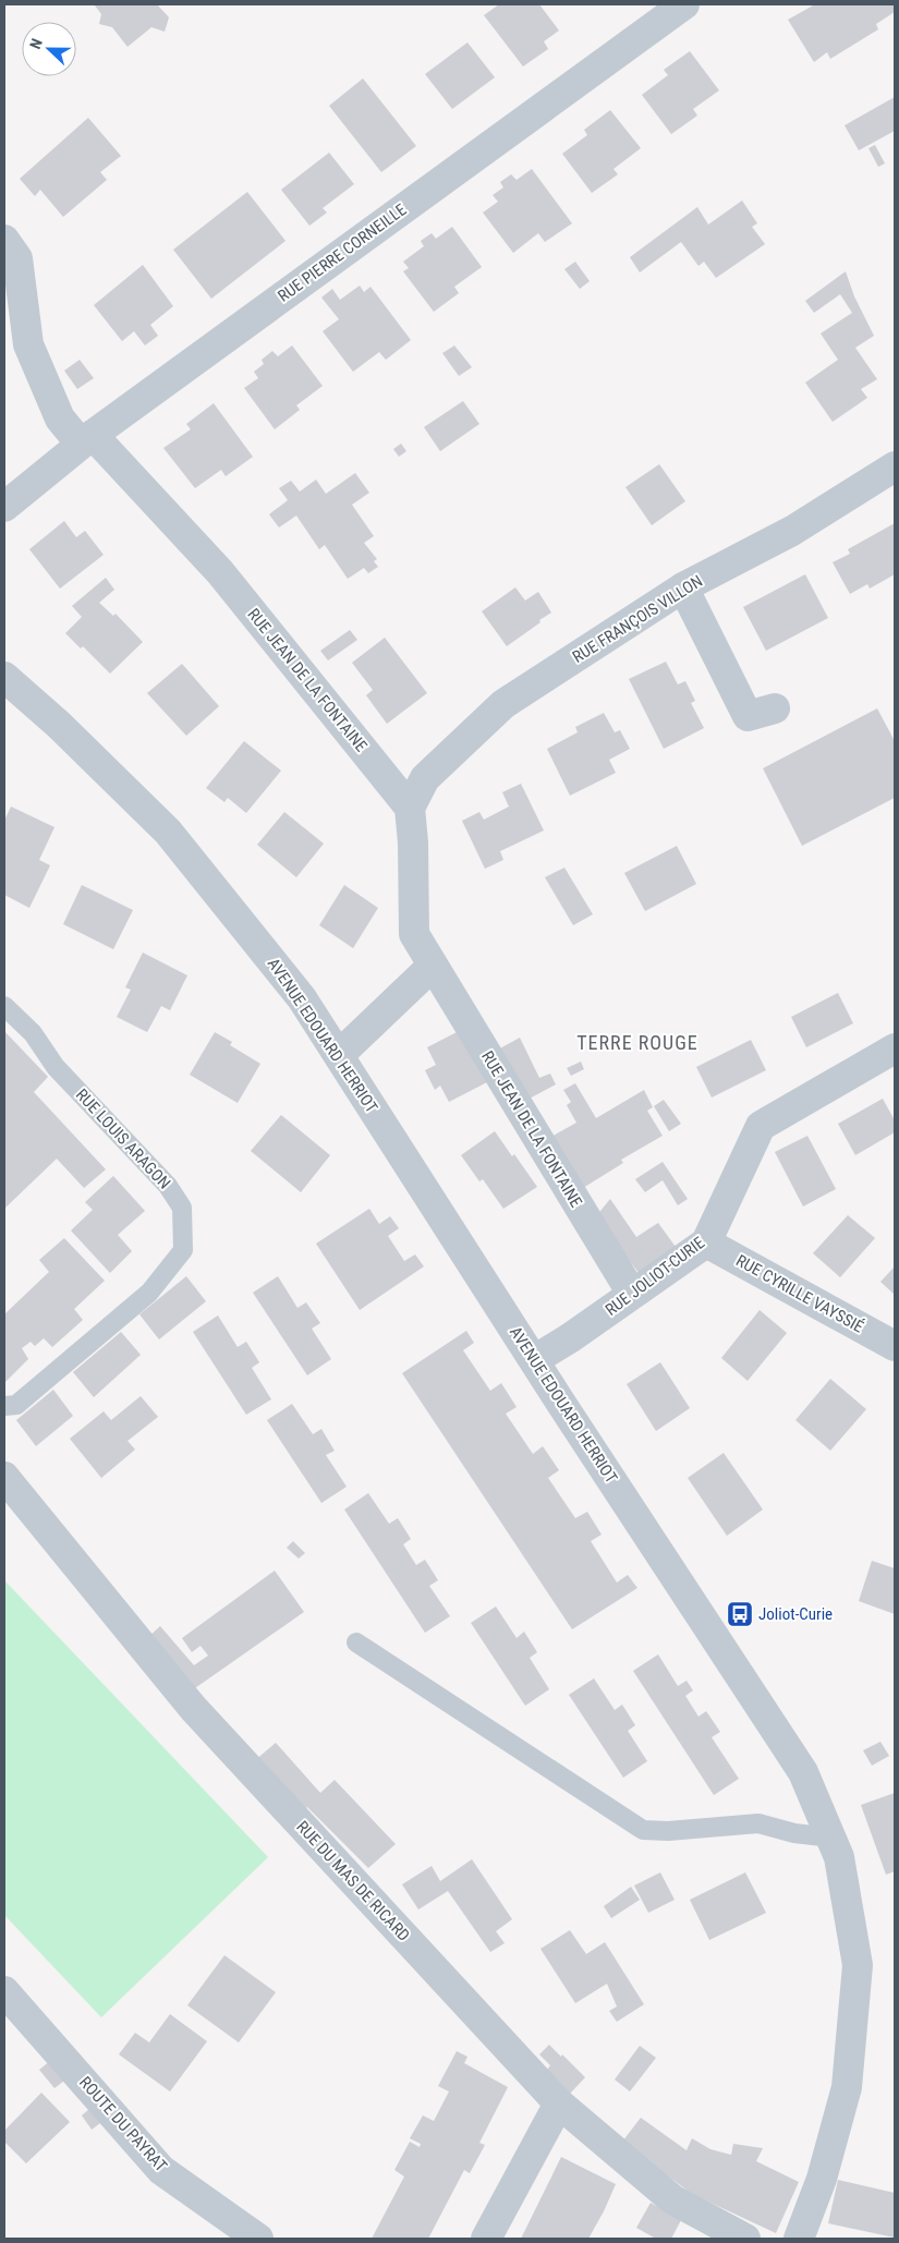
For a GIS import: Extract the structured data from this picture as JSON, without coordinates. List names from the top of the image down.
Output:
{
  "streets": {
    "street": [
      "RUE PIERRE CORNEILLE",
      "RUE FRANÇOIS VILLON",
      "RUE JEAN DE LA FONTAINE",
      "AVENUE EDOUARD HERRIOT",
      "RUE JOLIOT-CURIE",
      "RUE CYRILLE VAYSSIÉ",
      "RUE DU MAS DE RICARD",
      "ROUTE DU PAYRAT"
    ],
    "lane": ["RUE LOUIS ARAGON"]
  },
  "crossings": [
    ["RUE PIERRE CORNEILLE", "RUE JEAN DE LA FONTAINE"],
    ["RUE FRANÇOIS VILLON", "RUE JEAN DE LA FONTAINE"],
    ["RUE JEAN DE LA FONTAINE", "RUE JOLIOT-CURIE"],
    ["AVENUE EDOUARD HERRIOT", "RUE JOLIOT-CURIE"],
    ["RUE JOLIOT-CURIE", "RUE CYRILLE VAYSSIÉ"]
  ],
  "districts": ["TERRE ROUGE"],
  "places": {
    "bus stop": ["Joliot-Curie"]
  },
  "north": "left"
}
